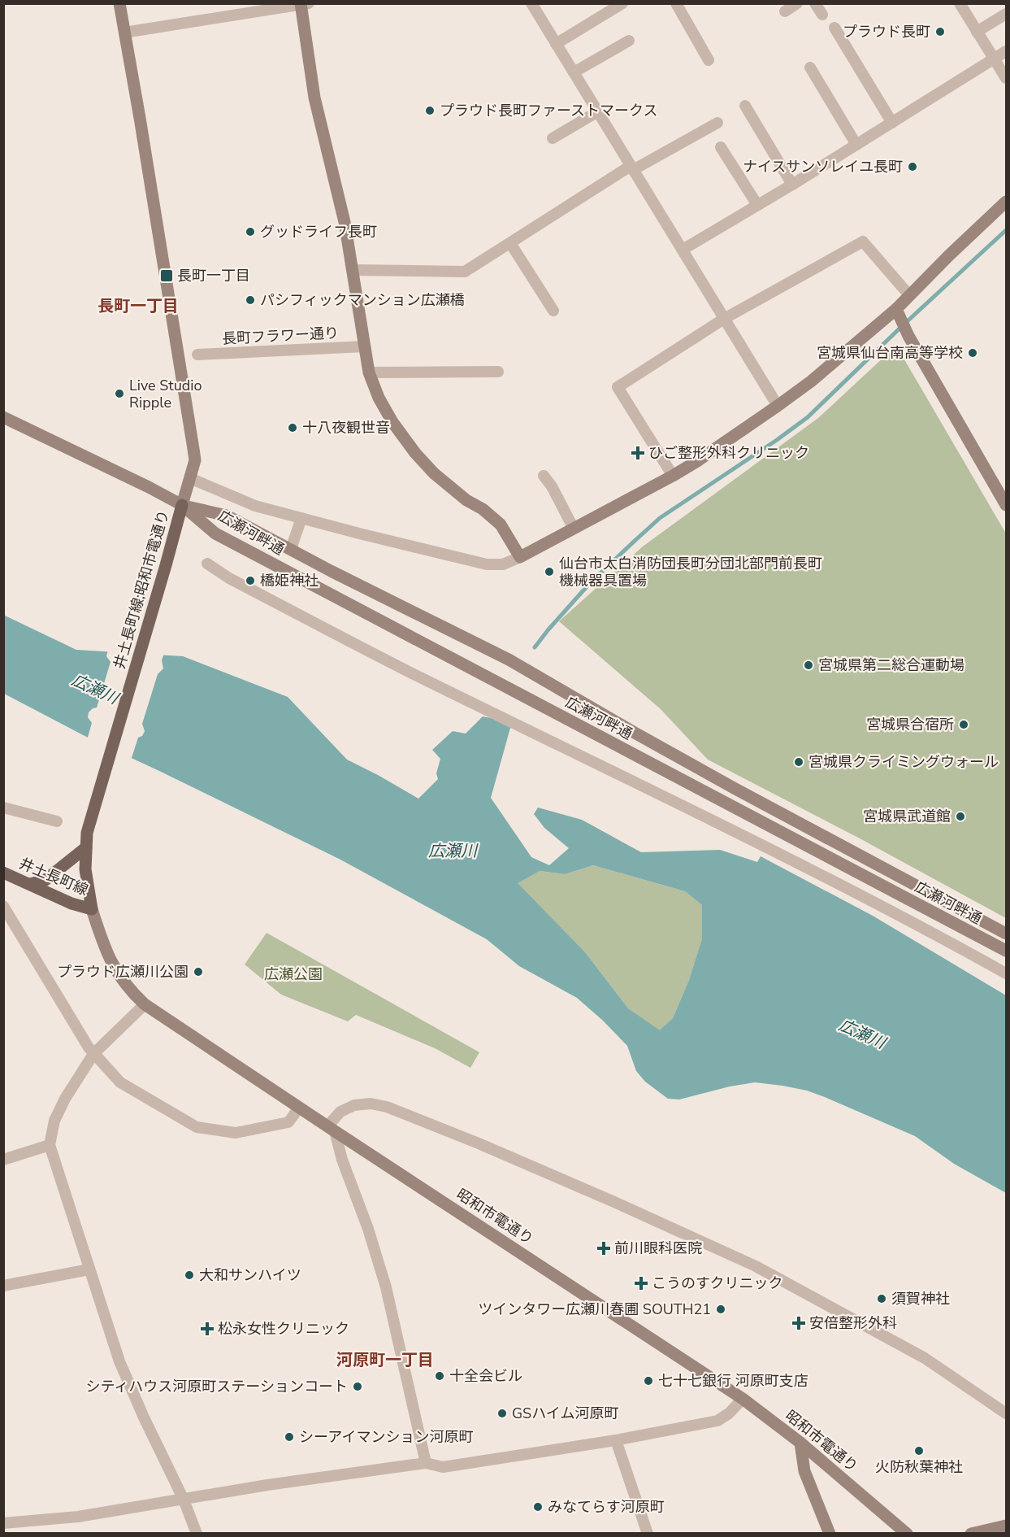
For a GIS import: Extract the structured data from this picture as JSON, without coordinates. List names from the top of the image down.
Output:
{
  "streets": {
    "main road": ["井土長町線;昭和市電通り", "井土長町線"],
    "street": ["長町フラワー通り", "広瀬河畔通", "昭和市電通り"]
  },
  "crossings": [
    ["広瀬河畔通", "井土長町線;昭和市電通り"],
    ["井土長町線;昭和市電通り", "井土長町線"],
    ["井土長町線;昭和市電通り", "昭和市電通り"],
    ["井土長町線", "昭和市電通り"]
  ],
  "districts": ["長町一丁目", "河原町一丁目"],
  "water": ["広瀬川"],
  "parks": ["広瀬公園"],
  "places": {
    "other": [
      "プラウド長町",
      "プラウド長町ファーストマークス",
      "ナイスサンソレイユ長町",
      "グッドライフ長町",
      "パシフィックマンション広瀬橋",
      "宮城県仙台南高等学校",
      "Live Studio Ripple",
      "十八夜観世音",
      "仙台市太白消防団長町分団北部門前長町 機械器具置場",
      "橋姫神社",
      "宮城県第二総合運動場",
      "宮城県合宿所",
      "宮城県クライミングウォール",
      "宮城県武道館",
      "プラウド広瀬川公園",
      "大和サンハイツ",
      "須賀神社",
      "ツインタワー広瀬川春圃 SOUTH21",
      "十全会ビル",
      "七十七銀行 河原町支店",
      "シティハウス河原町ステーションコート",
      "GSハイム河原町",
      "シーアイマンション河原町",
      "火防秋葉神社",
      "みなてらす河原町"
    ],
    "transit": ["長町一丁目"],
    "health": [
      "ひご整形外科クリニック",
      "前川眼科医院",
      "こうのすクリニック",
      "安倍整形外科",
      "松永女性クリニック"
    ]
  }
}
